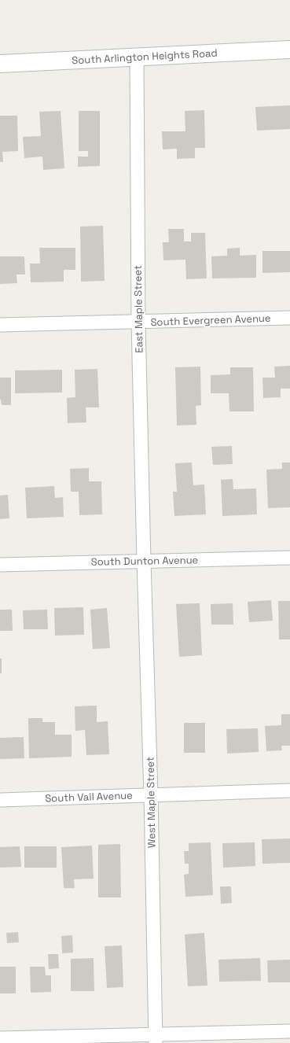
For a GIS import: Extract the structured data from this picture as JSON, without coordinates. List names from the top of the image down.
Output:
{
  "streets": {
    "main road": ["South Arlington Heights Road"],
    "street": [
      "East Maple Street",
      "South Evergreen Avenue",
      "South Dunton Avenue",
      "South Vail Avenue",
      "West Maple Street"
    ]
  },
  "crossings": [
    ["South Arlington Heights Road", "East Maple Street"],
    ["East Maple Street", "South Evergreen Avenue"],
    ["East Maple Street", "South Dunton Avenue"],
    ["East Maple Street", "West Maple Street"],
    ["South Dunton Avenue", "West Maple Street"],
    ["South Vail Avenue", "West Maple Street"]
  ]
}
